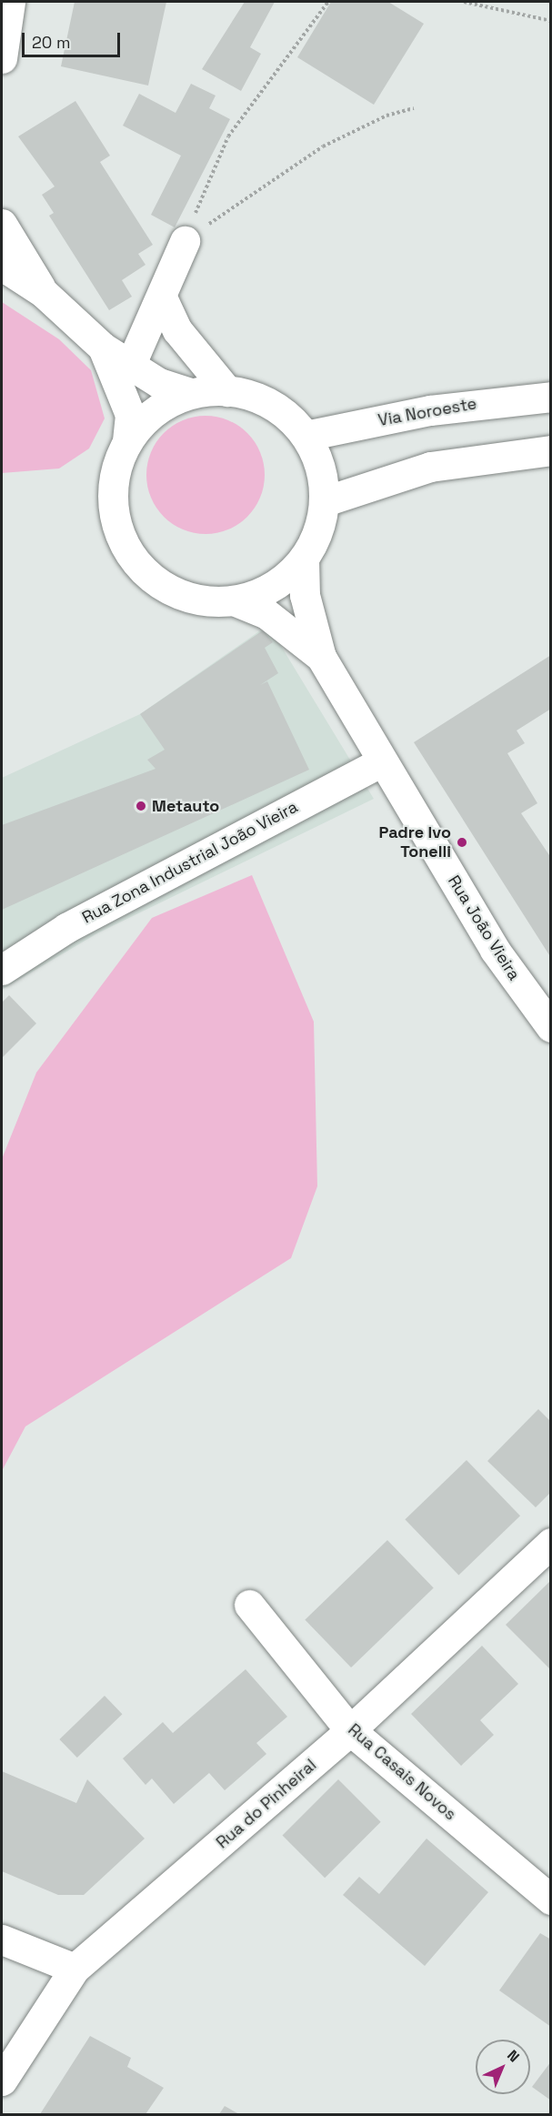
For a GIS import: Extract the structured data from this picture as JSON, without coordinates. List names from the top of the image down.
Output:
{
  "streets": {
    "street": [
      "Via Noroeste",
      "Rua Zona Industrial João Vieira",
      "Rua João Vieira",
      "Rua Casais Novos",
      "Rua do Pinheiral"
    ]
  },
  "crossings": [
    ["Rua Zona Industrial João Vieira", "Rua João Vieira"],
    ["Rua Casais Novos", "Rua do Pinheiral"]
  ],
  "places": ["Metauto", "Padre Ivo Tonelli"],
  "scale_bar": "20 m",
  "north": "top right"
}
